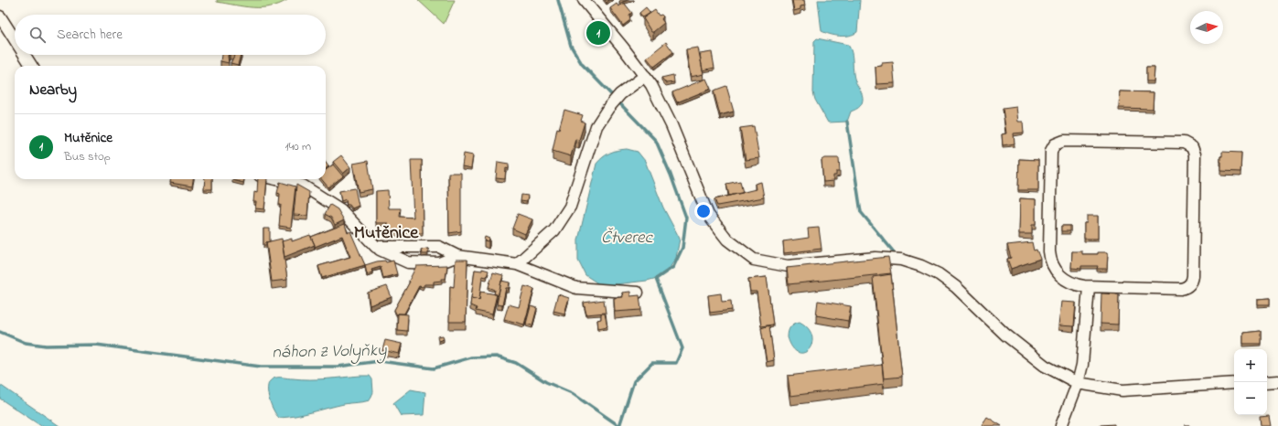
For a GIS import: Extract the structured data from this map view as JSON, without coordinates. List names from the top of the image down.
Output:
{
  "districts": ["Mutěnice"],
  "water": ["Čtverec", "náhon z Volyňky"],
  "north": "right",
  "page": {
    "search": "Search here",
    "pins": "1",
    "heading": "Nearby",
    "list": [
      {
        "mark": "1",
        "name": "Mutěnice",
        "note": "Bus stop",
        "value": "140 m"
      }
    ],
    "map_buttons": ["+", "−"]
  }
}
